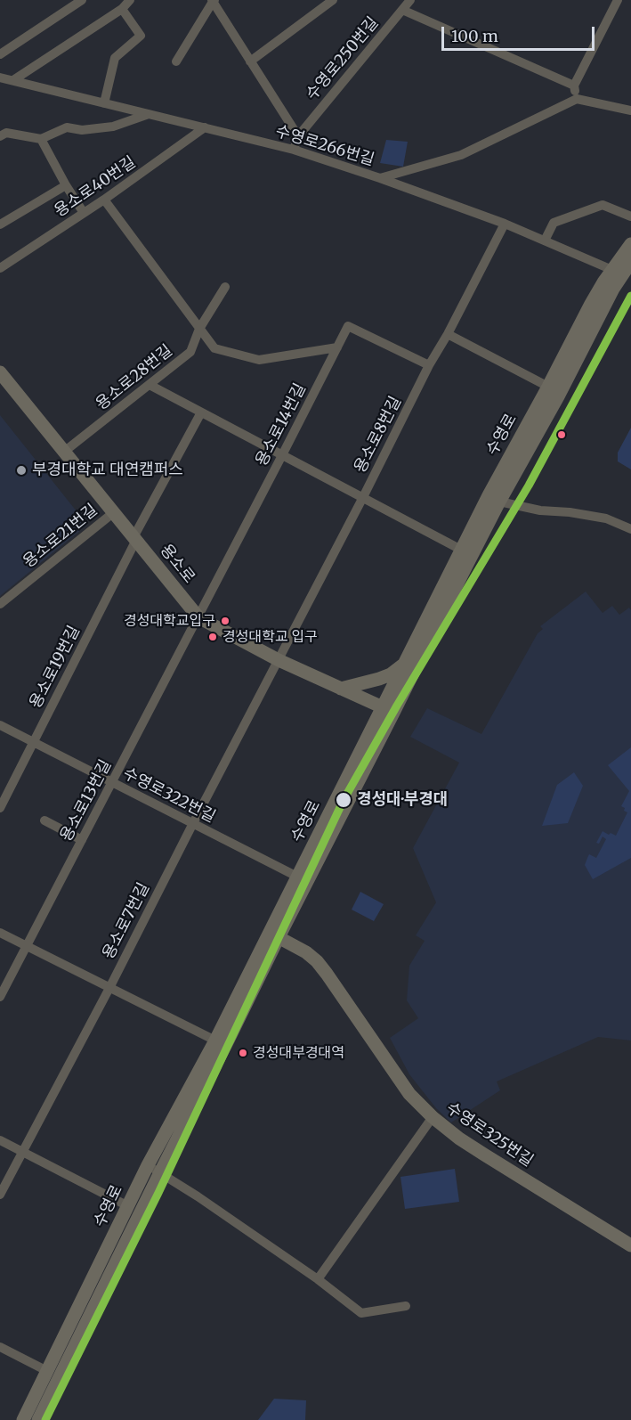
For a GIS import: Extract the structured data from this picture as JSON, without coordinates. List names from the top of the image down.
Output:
{
  "streets": {
    "main road": ["수영로", "용소로", "수영로325번길"],
    "street": [
      "수영로250번길",
      "수영로266번길",
      "용소로40번길",
      "용소로28번길",
      "용소로14번길",
      "용소로8번길",
      "용소로21번길",
      "용소로19번길",
      "수영로322번길",
      "용소로13번길",
      "용소로7번길"
    ]
  },
  "crossings": [
    ["수영로266번길", "용소로40번길"],
    ["용소로28번길", "용소로"],
    ["용소로14번길", "용소로8번길"],
    ["용소로14번길", "용소로"],
    ["용소로14번길", "용소로13번길"],
    ["용소로8번길", "용소로"],
    ["용소로8번길", "용소로7번길"],
    ["수영로", "용소로"],
    ["수영로", "수영로322번길"],
    ["수영로", "수영로325번길"],
    ["용소로21번길", "용소로"],
    ["용소로", "용소로19번길"],
    ["용소로", "용소로13번길"],
    ["용소로", "용소로7번길"],
    ["용소로19번길", "수영로322번길"],
    ["수영로322번길", "용소로13번길"],
    ["수영로322번길", "용소로7번길"]
  ],
  "places": [
    "부경대학교 대연캠퍼스",
    "경성대학교입구",
    "경성대학교 입구",
    "경성대·부경대",
    "경성대부경대역"
  ],
  "scale_bar": "100 m"
}
